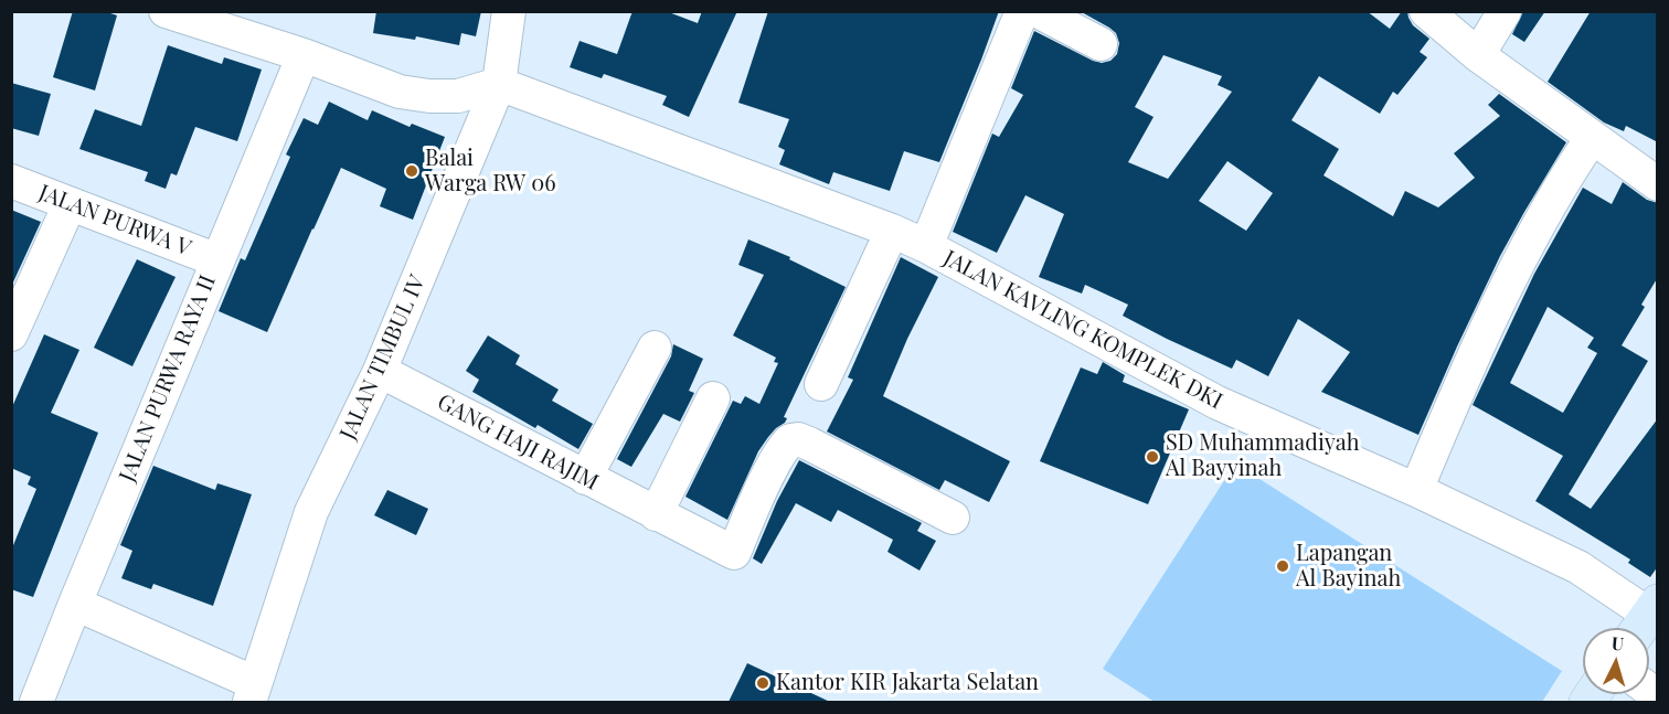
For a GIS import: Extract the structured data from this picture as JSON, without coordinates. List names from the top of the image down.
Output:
{
  "streets": {
    "street": [
      "JALAN PURWA V",
      "JALAN KAVLING KOMPLEK DKI",
      "JALAN TIMBUL IV",
      "JALAN PURWA RAYA II",
      "GANG HAJI RAJIM"
    ]
  },
  "crossings": [
    ["JALAN PURWA V", "JALAN PURWA RAYA II"],
    ["JALAN KAVLING KOMPLEK DKI", "JALAN TIMBUL IV"],
    ["JALAN TIMBUL IV", "GANG HAJI RAJIM"]
  ],
  "places": [
    "Balai Warga RW 06",
    "SD Muhammadiyah Al Bayyinah",
    "Lapangan Al Bayinah",
    "Kantor KIR Jakarta Selatan"
  ],
  "north": "top"
}
